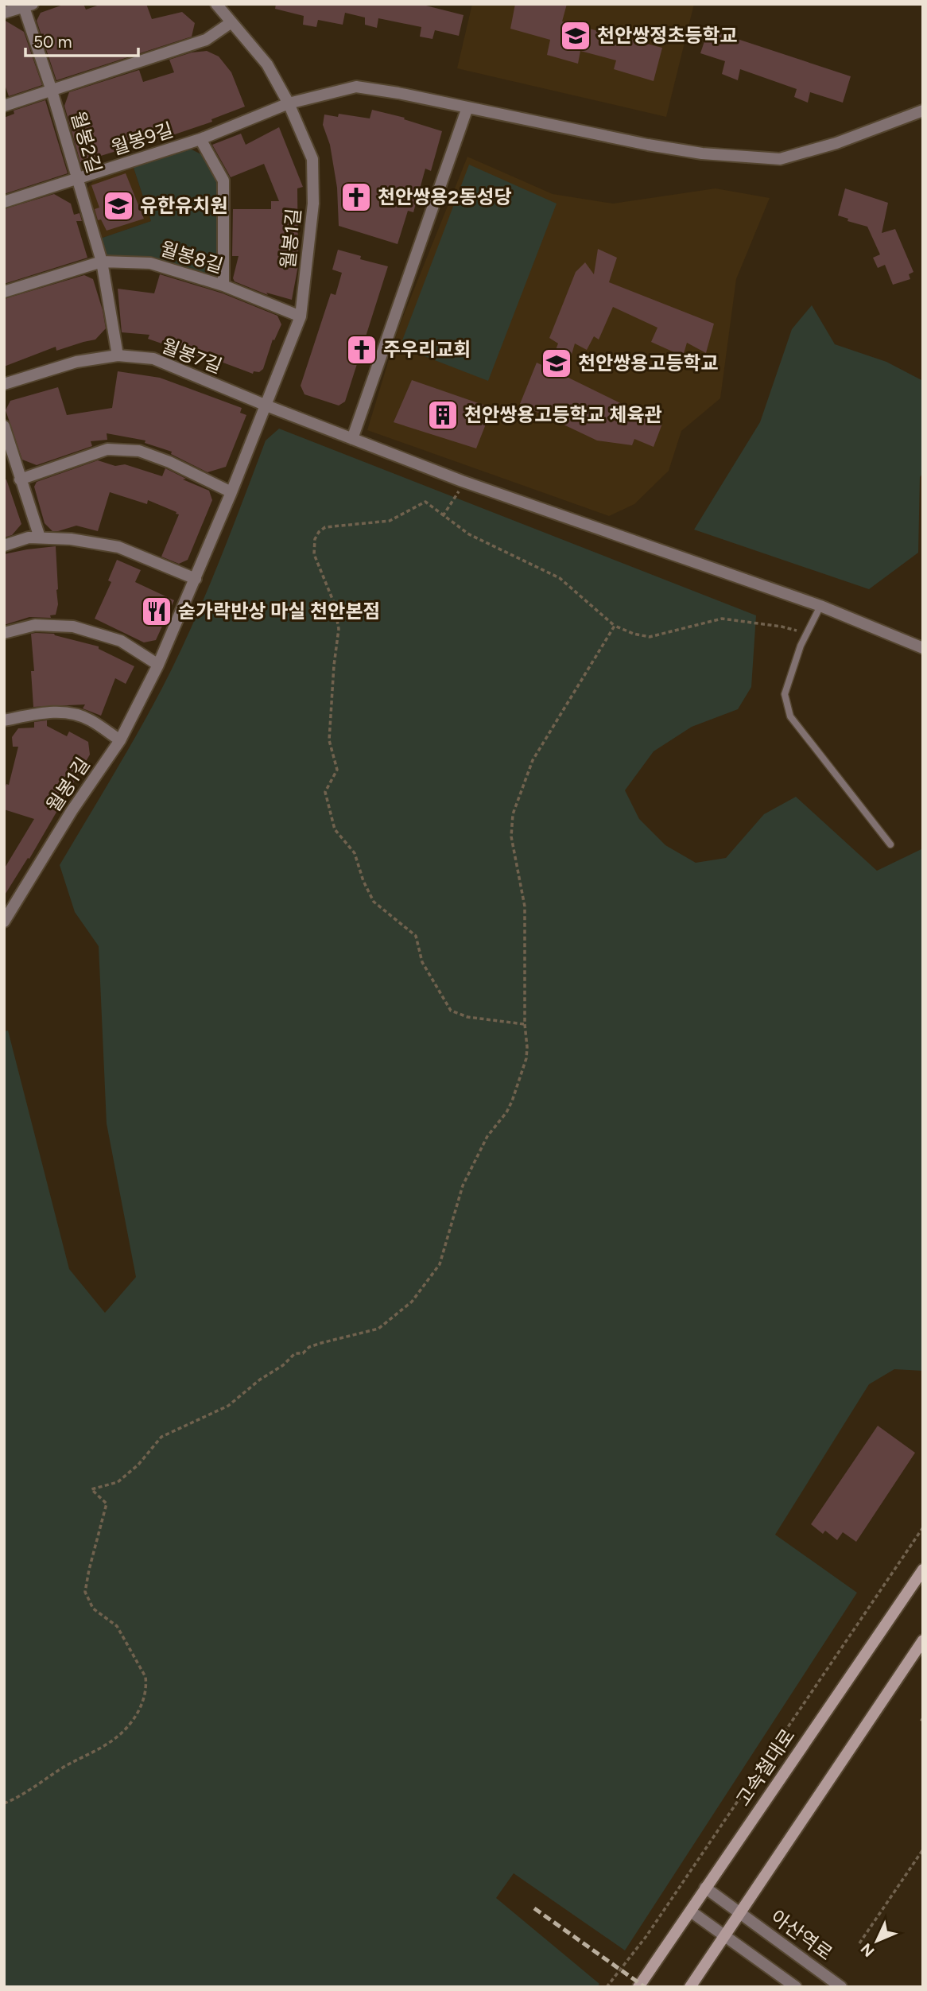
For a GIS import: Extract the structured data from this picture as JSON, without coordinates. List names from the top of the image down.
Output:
{
  "streets": {
    "main road": ["고속철대로"],
    "street": [
      "월봉9길",
      "월봉2길",
      "월봉1길",
      "월봉8길",
      "월봉7길",
      "아산역로"
    ]
  },
  "crossings": [
    ["월봉9길", "월봉2길"],
    ["월봉9길", "월봉1길"],
    ["월봉2길", "월봉8길"],
    ["월봉2길", "월봉7길"],
    ["월봉1길", "월봉8길"],
    ["월봉1길", "월봉7길"],
    ["고속철대로", "아산역로"]
  ],
  "places": {
    "school or university": ["천안쌍정초등학교", "유한유치원", "천안쌍용고등학교"],
    "church": ["천안쌍용2동성당", "주우리교회"],
    "building": ["천안쌍용고등학교 체육관"],
    "restaurant": ["숟가락반상 마실 천안본점"]
  },
  "scale_bar": "50 m",
  "north": "bottom left"
}
